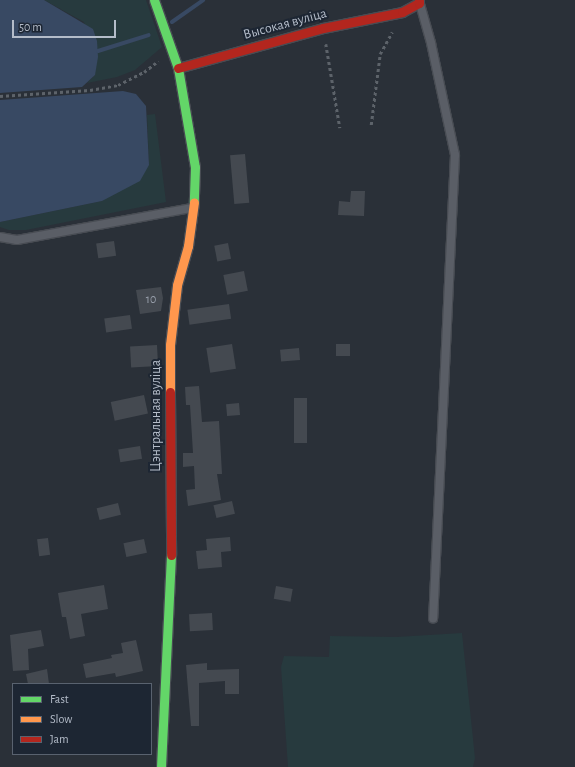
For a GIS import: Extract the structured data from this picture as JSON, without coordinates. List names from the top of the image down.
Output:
{
  "streets": {
    "street": ["Высокая вуліца", "Цэнтральная вуліца"]
  },
  "crossings": [
    ["Высокая вуліца", "Цэнтральная вуліца"]
  ],
  "house_numbers": ["10"],
  "legend": ["Fast", "Slow", "Jam"],
  "scale_bar": "50 m"
}
